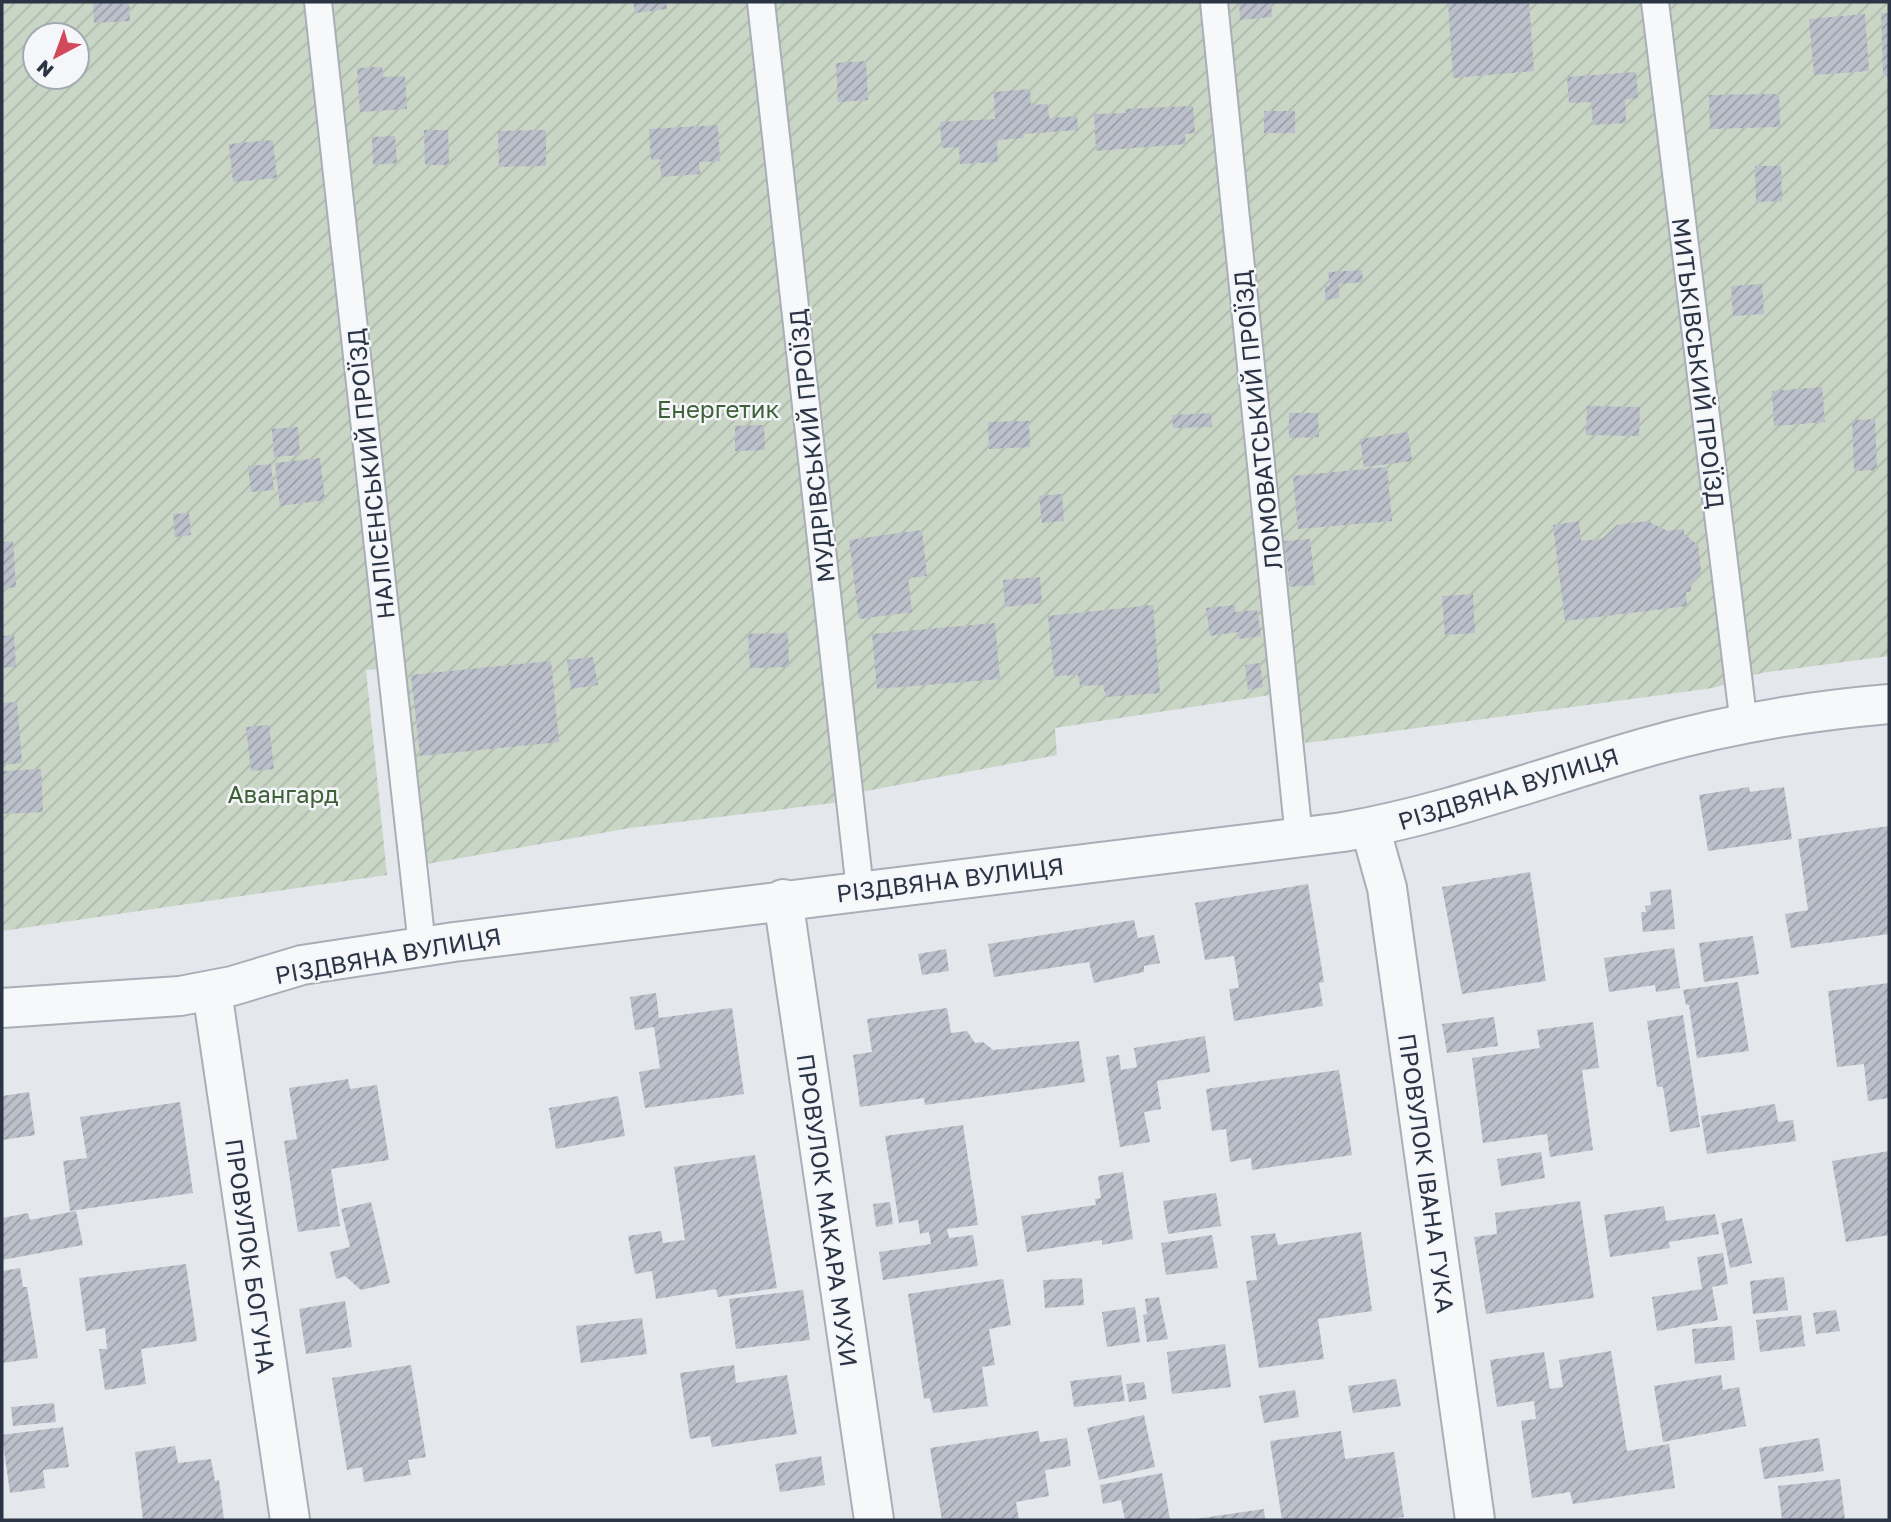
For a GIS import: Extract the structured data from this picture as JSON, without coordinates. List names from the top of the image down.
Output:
{
  "streets": {
    "street": [
      "РІЗДВЯНА ВУЛИЦЯ",
      "ПРОВУЛОК ІВАНА ГУКА",
      "ПРОВУЛОК МАКАРА МУХИ",
      "ПРОВУЛОК БОГУНА"
    ],
    "lane": [
      "МИТЬКІВСЬКИЙ ПРОЇЗД",
      "ЛОМОВАТСЬКИЙ ПРОЇЗД",
      "МУДРІВСЬКИЙ ПРОЇЗД",
      "НАЛІСЕНСЬКИЙ ПРОЇЗД"
    ]
  },
  "crossings": [
    ["МИТЬКІВСЬКИЙ ПРОЇЗД", "РІЗДВЯНА ВУЛИЦЯ"],
    ["ЛОМОВАТСЬКИЙ ПРОЇЗД", "РІЗДВЯНА ВУЛИЦЯ"],
    ["МУДРІВСЬКИЙ ПРОЇЗД", "РІЗДВЯНА ВУЛИЦЯ"],
    ["НАЛІСЕНСЬКИЙ ПРОЇЗД", "РІЗДВЯНА ВУЛИЦЯ"],
    ["РІЗДВЯНА ВУЛИЦЯ", "ПРОВУЛОК ІВАНА ГУКА"],
    ["РІЗДВЯНА ВУЛИЦЯ", "ПРОВУЛОК МАКАРА МУХИ"],
    ["РІЗДВЯНА ВУЛИЦЯ", "ПРОВУЛОК БОГУНА"]
  ],
  "parks": ["Енергетик", "Авангард"],
  "north": "bottom left"
}
